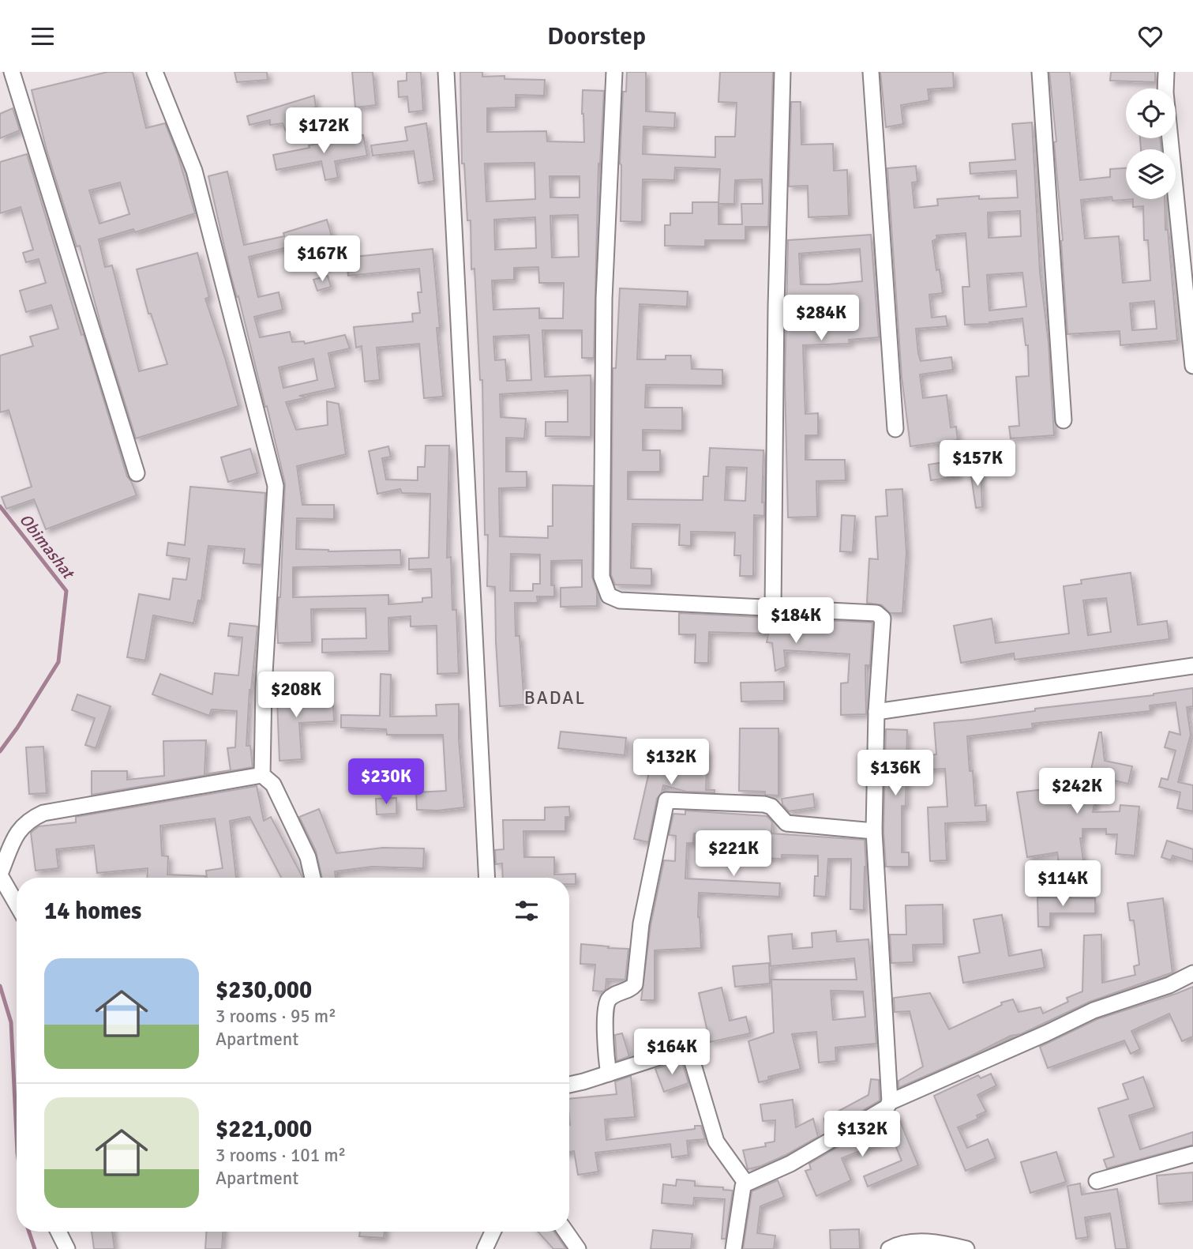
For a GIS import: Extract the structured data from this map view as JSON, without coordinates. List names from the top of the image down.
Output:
{
  "districts": ["BADAL"],
  "water": ["Obimashat"],
  "page": {
    "header": "Doorstep",
    "price": [
      "$172K",
      "$167K",
      "$284K",
      "$157K",
      "$184K",
      "$208K",
      "$132K",
      "$136K",
      "$230K",
      "$242K",
      "$221K",
      "$114K",
      "$164K",
      "$132K"
    ],
    "heading": "14 homes",
    "list": [
      {
        "name": "$230,000",
        "note": "3 rooms · 95 m² · Apartment"
      },
      {
        "name": "$221,000",
        "note": "3 rooms · 101 m² · Apartment"
      }
    ]
  }
}
